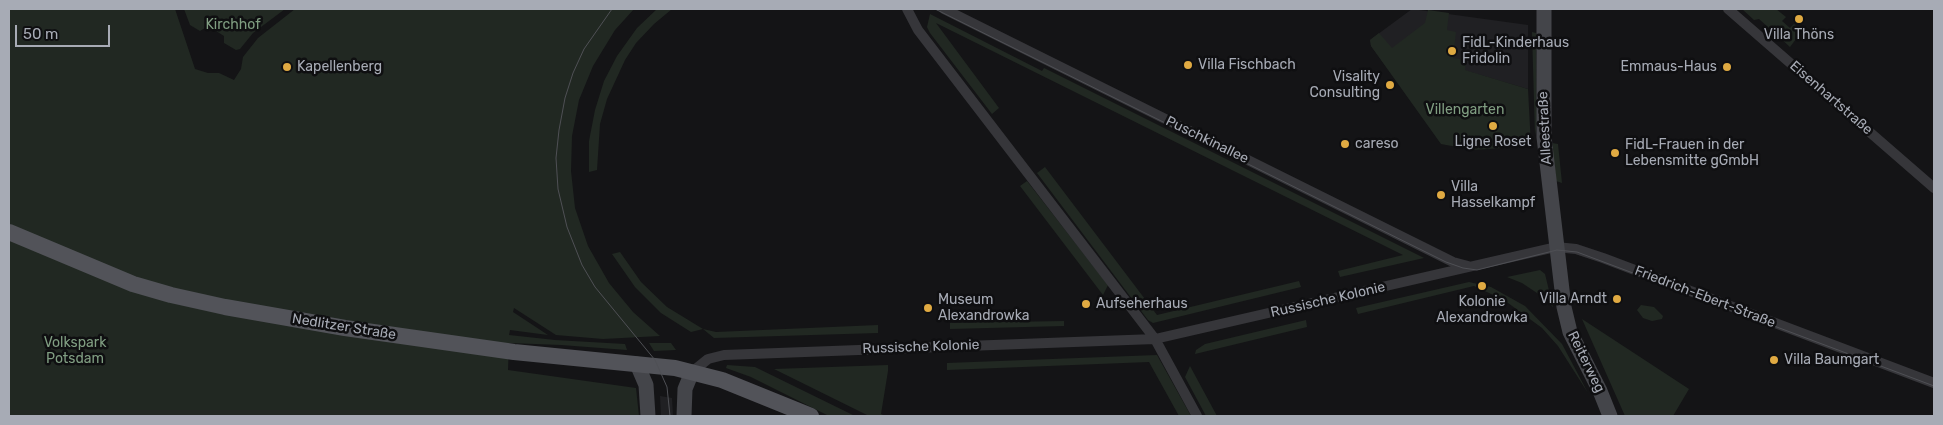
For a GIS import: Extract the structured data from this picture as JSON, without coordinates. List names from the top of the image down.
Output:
{
  "streets": {
    "main road": ["Nedlitzer Straße"],
    "street": [
      "Eisenhartstraße",
      "Alleestraße",
      "Puschkinallee",
      "Friedrich-Ebert-Straße",
      "Russische Kolonie",
      "Reiterweg"
    ]
  },
  "crossings": [
    ["Alleestraße", "Friedrich-Ebert-Straße"],
    ["Alleestraße", "Reiterweg"],
    ["Puschkinallee", "Friedrich-Ebert-Straße"],
    ["Puschkinallee", "Russische Kolonie"],
    ["Friedrich-Ebert-Straße", "Russische Kolonie"],
    ["Friedrich-Ebert-Straße", "Reiterweg"],
    ["Russische Kolonie", "Nedlitzer Straße"]
  ],
  "parks": ["Kirchhof", "Villengarten", "Volkspark Potsdam"],
  "places": [
    "Villa Thöns",
    "FidL-Kinderhaus Fridolin",
    "Villa Fischbach",
    "Kapellenberg",
    "Emmaus-Haus",
    "Visality Consulting",
    "Ligne Roset",
    "careso",
    "FidL-Frauen in der Lebensmitte gGmbH",
    "Villa Hasselkampf",
    "Kolonie Alexandrowka",
    "Villa Arndt",
    "Aufseherhaus",
    "Museum Alexandrowka",
    "Villa Baumgart"
  ],
  "scale_bar": "50 m"
}
